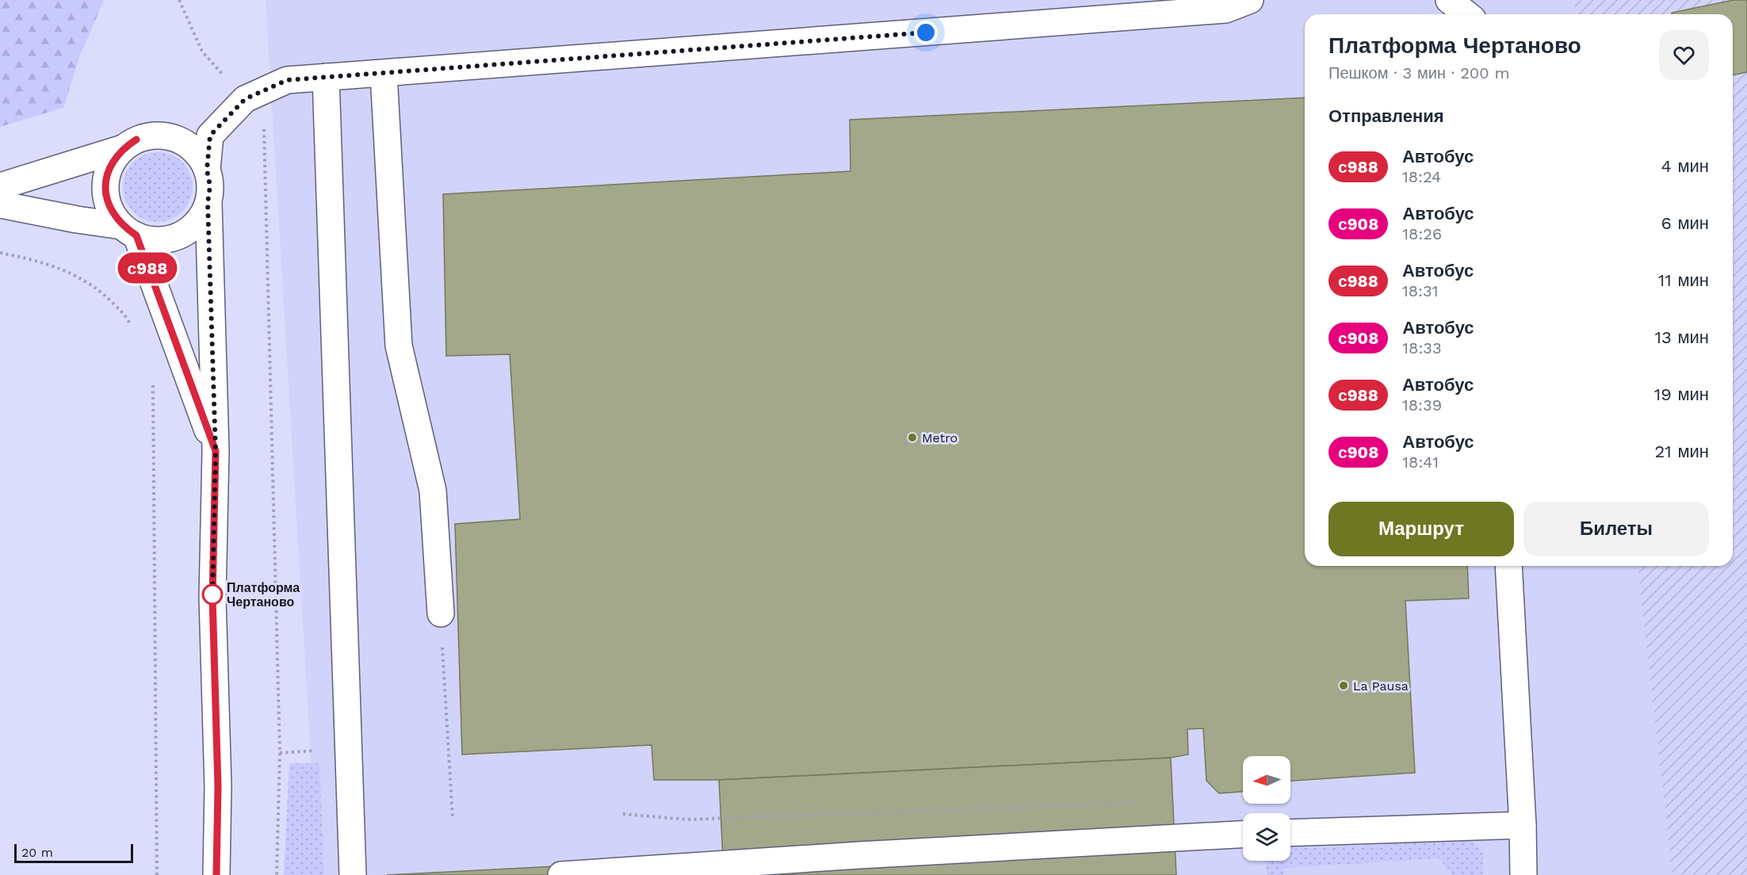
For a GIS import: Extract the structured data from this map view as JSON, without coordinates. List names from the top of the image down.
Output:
{
  "places": ["Metro", "Платформа Чертаново", "La Pausa"],
  "lines": ["bus line с988"],
  "scale_bar": "20 m",
  "north": "left",
  "page": {
    "on_map": "с988",
    "heading": [
      ["Платформа Чертаново", "Пешком · 3 мин · 200 m"],
      "Отправления"
    ],
    "list": [
      {
        "mark": "с988",
        "name": "Автобус",
        "note": "18:24",
        "value": "4 мин"
      },
      {
        "mark": "с908",
        "name": "Автобус",
        "note": "18:26",
        "value": "6 мин"
      },
      {
        "mark": "с988",
        "name": "Автобус",
        "note": "18:31",
        "value": "11 мин"
      },
      {
        "mark": "с908",
        "name": "Автобус",
        "note": "18:33",
        "value": "13 мин"
      },
      {
        "mark": "с988",
        "name": "Автобус",
        "note": "18:39",
        "value": "19 мин"
      },
      {
        "mark": "с908",
        "name": "Автобус",
        "note": "18:41",
        "value": "21 мин"
      }
    ],
    "buttons": ["Маршрут", "Билеты"],
    "scale": "20 m"
  }
}
